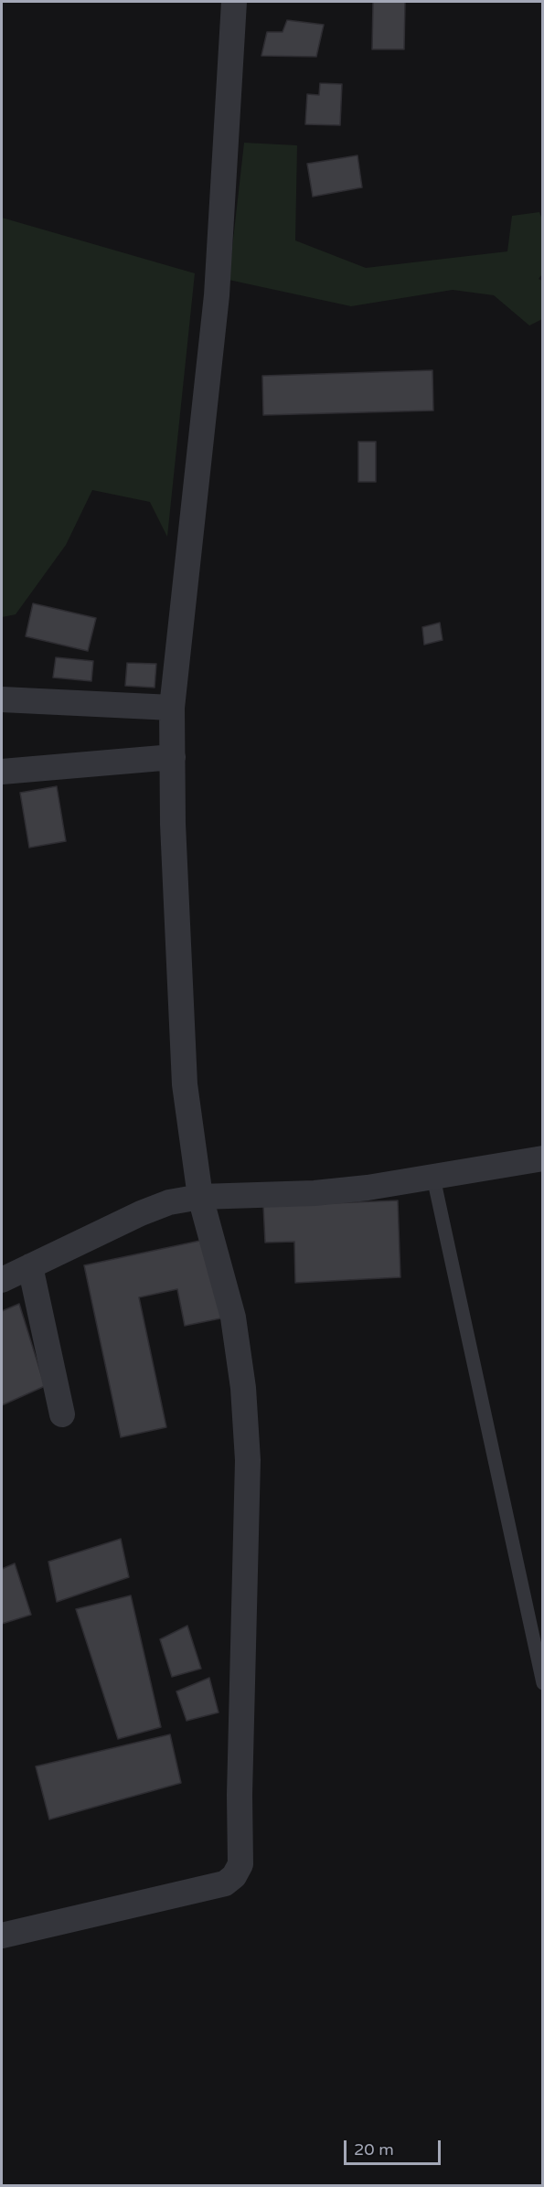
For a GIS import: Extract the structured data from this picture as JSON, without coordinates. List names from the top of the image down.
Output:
{
  "scale_bar": "20 m"
}
